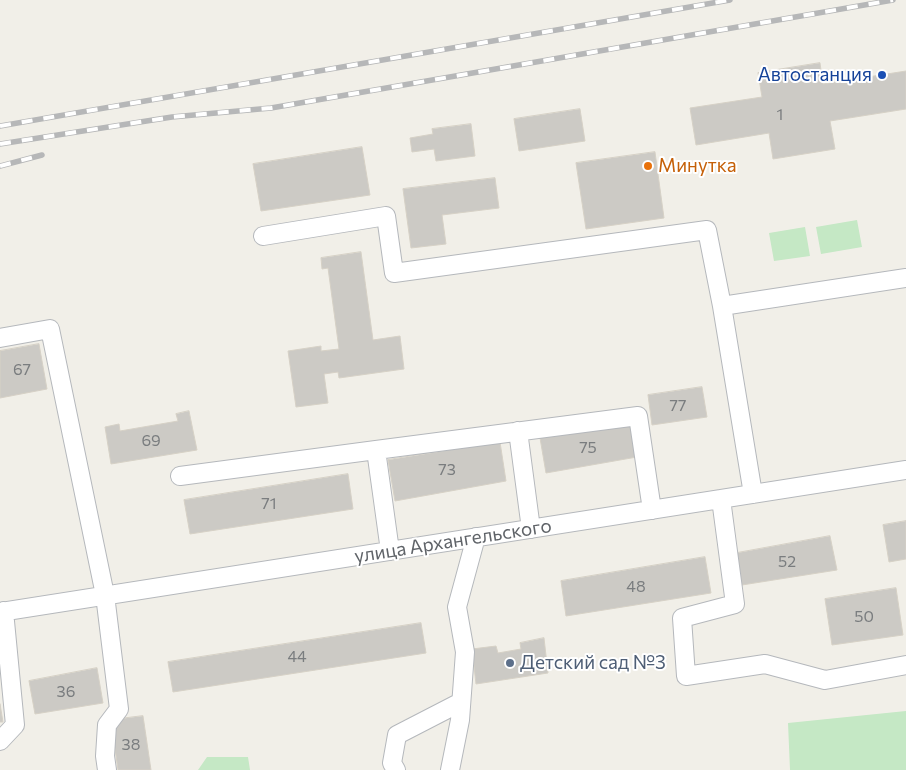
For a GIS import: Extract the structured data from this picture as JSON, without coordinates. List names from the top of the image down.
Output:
{
  "streets": {
    "street": ["улица Архангельского"]
  },
  "places": ["Автостанция", "Минутка", "Детский сад №3"],
  "house_numbers": [
    "1",
    "67",
    "77",
    "69",
    "75",
    "73",
    "71",
    "52",
    "48",
    "50",
    "44",
    "36",
    "38"
  ]
}
